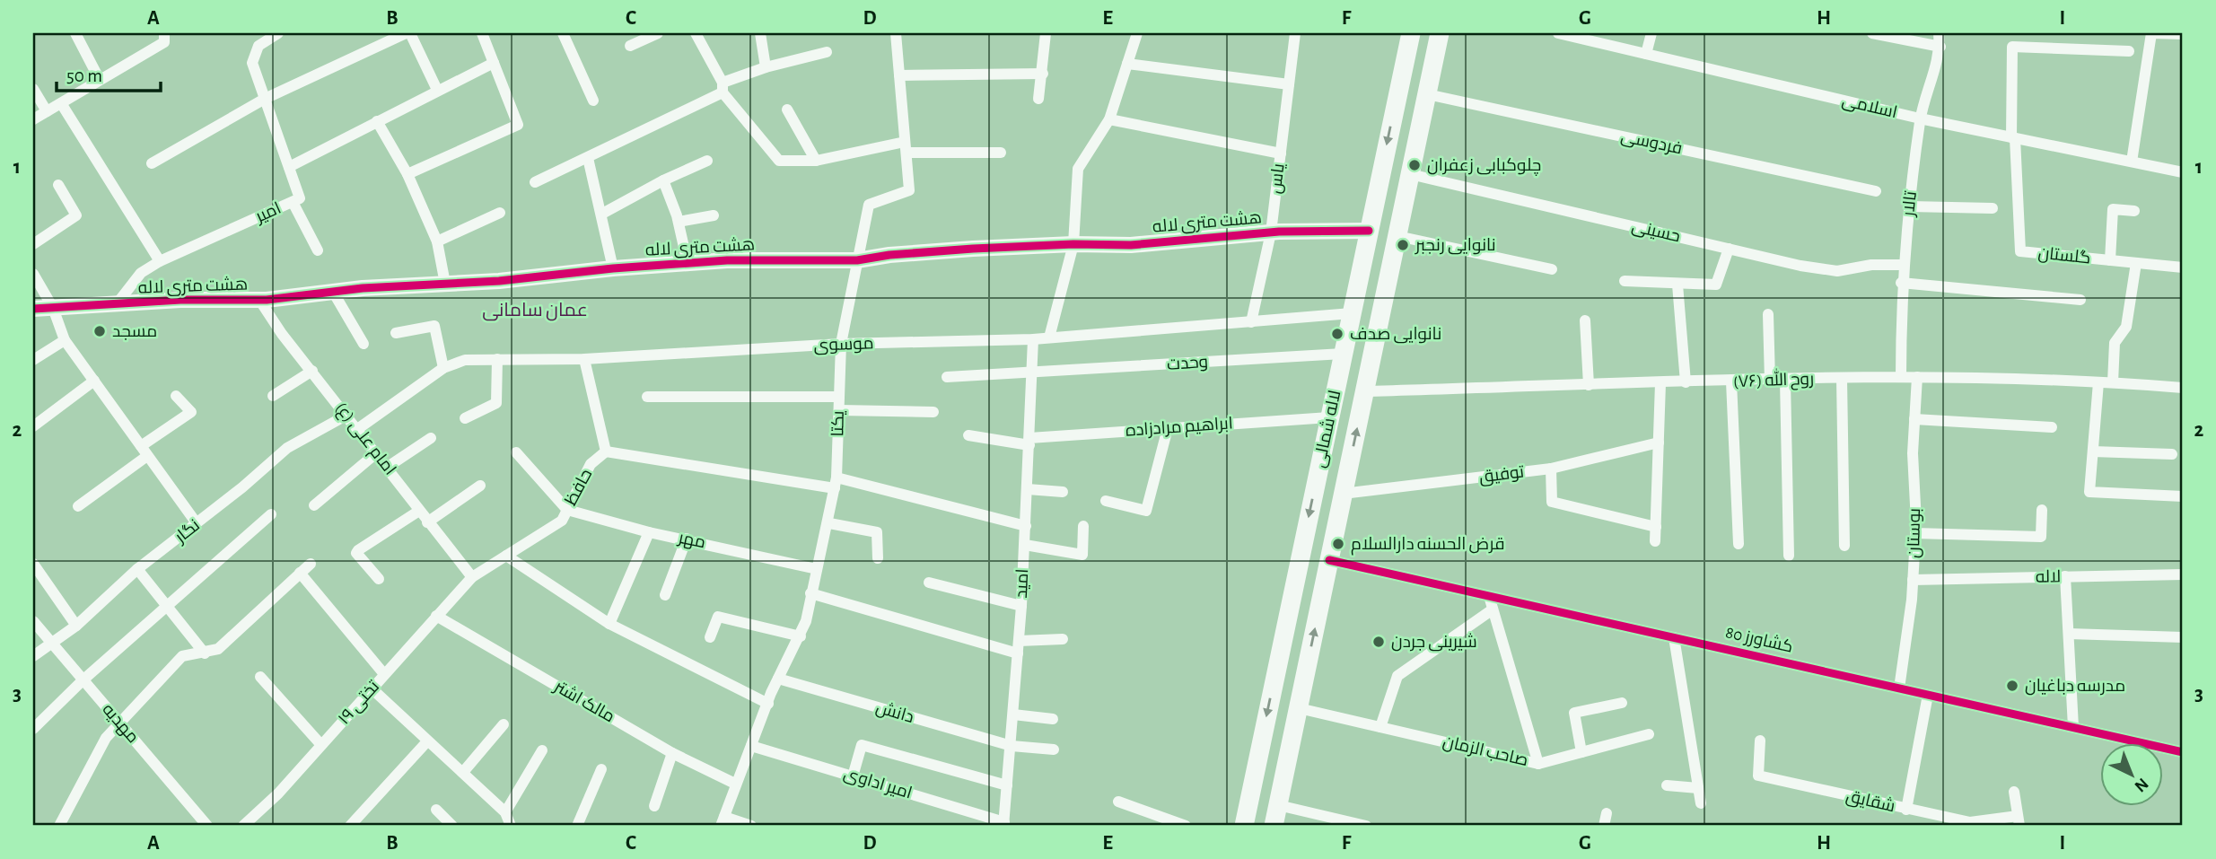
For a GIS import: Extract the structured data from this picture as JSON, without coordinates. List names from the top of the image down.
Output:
{
  "streets": {
    "main road": ["لاله شمالی"],
    "street": [
      "اسلامی",
      "فردوسی",
      "یاس",
      "تالار",
      "امیر",
      "هشت متری لاله",
      "حسینی",
      "گلستان",
      "موسوی",
      "وحدت",
      "روح الله (۷۶)",
      "یکتا",
      "ابراهیم مرادزاده",
      "امام علی (ع)",
      "توفیق",
      "حافظ",
      "نگار",
      "بوستان",
      "مهر",
      "لاله",
      "امید",
      "کشاورز 80",
      "مالک اشتر",
      "تختی ۱۹",
      "دانش",
      "مهدیه",
      "صاحب الزمان",
      "امیر اداوی",
      "شقایق"
    ]
  },
  "crossings": [
    ["اسلامی", "تالار"],
    ["اسلامی", "گلستان"],
    ["فردوسی", "لاله شمالی"],
    ["یاس", "هشت متری لاله"],
    ["یاس", "موسوی"],
    ["تالار", "حسینی"],
    ["تالار", "روح الله (۷۶)"],
    ["امیر", "هشت متری لاله"],
    ["هشت متری لاله", "یکتا"],
    ["هشت متری لاله", "لاله شمالی"],
    ["هشت متری لاله", "امام علی (ع)"],
    ["حسینی", "لاله شمالی"],
    ["موسوی", "یکتا"],
    ["موسوی", "لاله شمالی"],
    ["موسوی", "امام علی (ع)"],
    ["موسوی", "حافظ"],
    ["موسوی", "امید"],
    ["وحدت", "لاله شمالی"],
    ["وحدت", "امید"],
    ["روح الله (۷۶)", "لاله شمالی"],
    ["روح الله (۷۶)", "بوستان"],
    ["یکتا", "مهر"],
    ["یکتا", "مالک اشتر"],
    ["یکتا", "دانش"],
    ["یکتا", "امیر اداوی"],
    ["ابراهیم مرادزاده", "لاله شمالی"],
    ["ابراهیم مرادزاده", "امید"],
    ["لاله شمالی", "توفیق"],
    ["لاله شمالی", "کشاورز 80"],
    ["لاله شمالی", "صاحب الزمان"],
    ["امام علی (ع)", "حافظ"],
    ["امام علی (ع)", "نگار"],
    ["امام علی (ع)", "تختی ۱۹"],
    ["حافظ", "مهر"],
    ["حافظ", "تختی ۱۹"],
    ["نگار", "مهدیه"],
    ["بوستان", "لاله"],
    ["بوستان", "کشاورز 80"],
    ["امید", "دانش"],
    ["امید", "امیر اداوی"],
    ["کشاورز 80", "صاحب الزمان"],
    ["مالک اشتر", "تختی ۱۹"]
  ],
  "districts": ["عمان سامانی"],
  "places": [
    "چلوکبابی زعفران",
    "نانوایی رنجبر",
    "مسجد",
    "نانوایی صدف",
    "قرض الحسنه دارالسلام",
    "شیرینی جردن",
    "مدرسه دباغیان"
  ],
  "scale_bar": "50 m",
  "north": "bottom right",
  "grid": {
    "columns": [
      "A",
      "B",
      "C",
      "D",
      "E",
      "F",
      "G",
      "H",
      "I"
    ],
    "rows": ["1", "2", "3"]
  }
}
